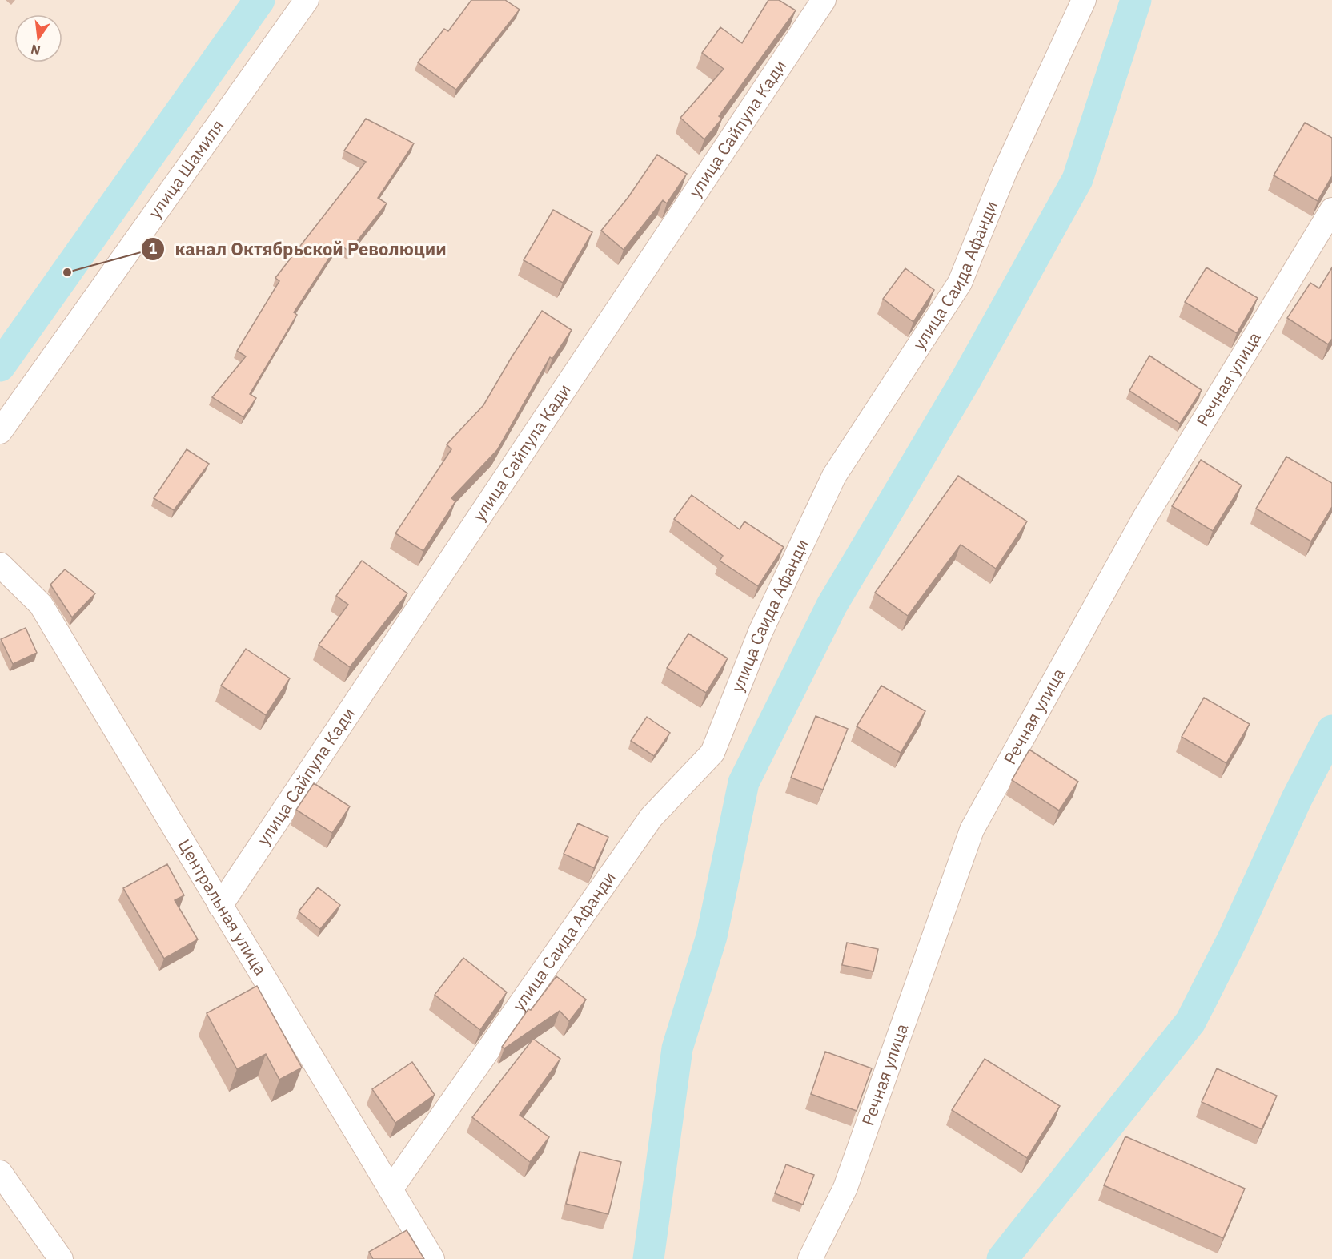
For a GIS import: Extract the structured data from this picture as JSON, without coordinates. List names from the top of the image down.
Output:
{
  "streets": {
    "street": [
      "улица Сайпула Кади",
      "улица Шамиля",
      "улица Саида Афанди",
      "Речная улица",
      "Центральная улица"
    ]
  },
  "crossings": [
    ["улица Сайпула Кади", "Центральная улица"],
    ["улица Саида Афанди", "Центральная улица"]
  ],
  "places": ["канал Октябрьской Революции"],
  "north": "bottom"
}
